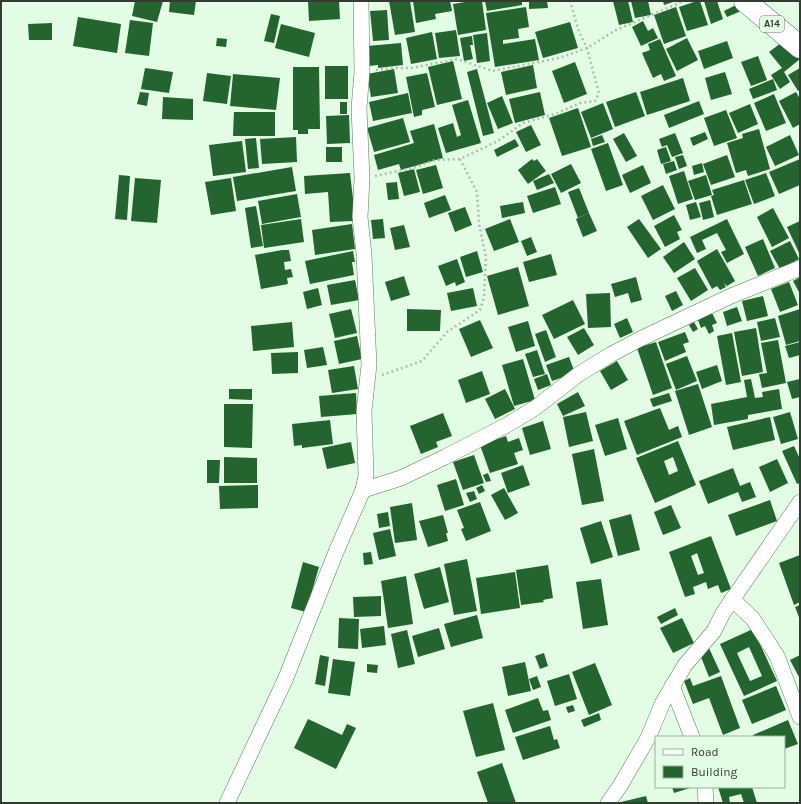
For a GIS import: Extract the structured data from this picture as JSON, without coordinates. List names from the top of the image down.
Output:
{
  "streets": {
    "highway": ["A14"]
  },
  "legend": ["Road", "Building"]
}
